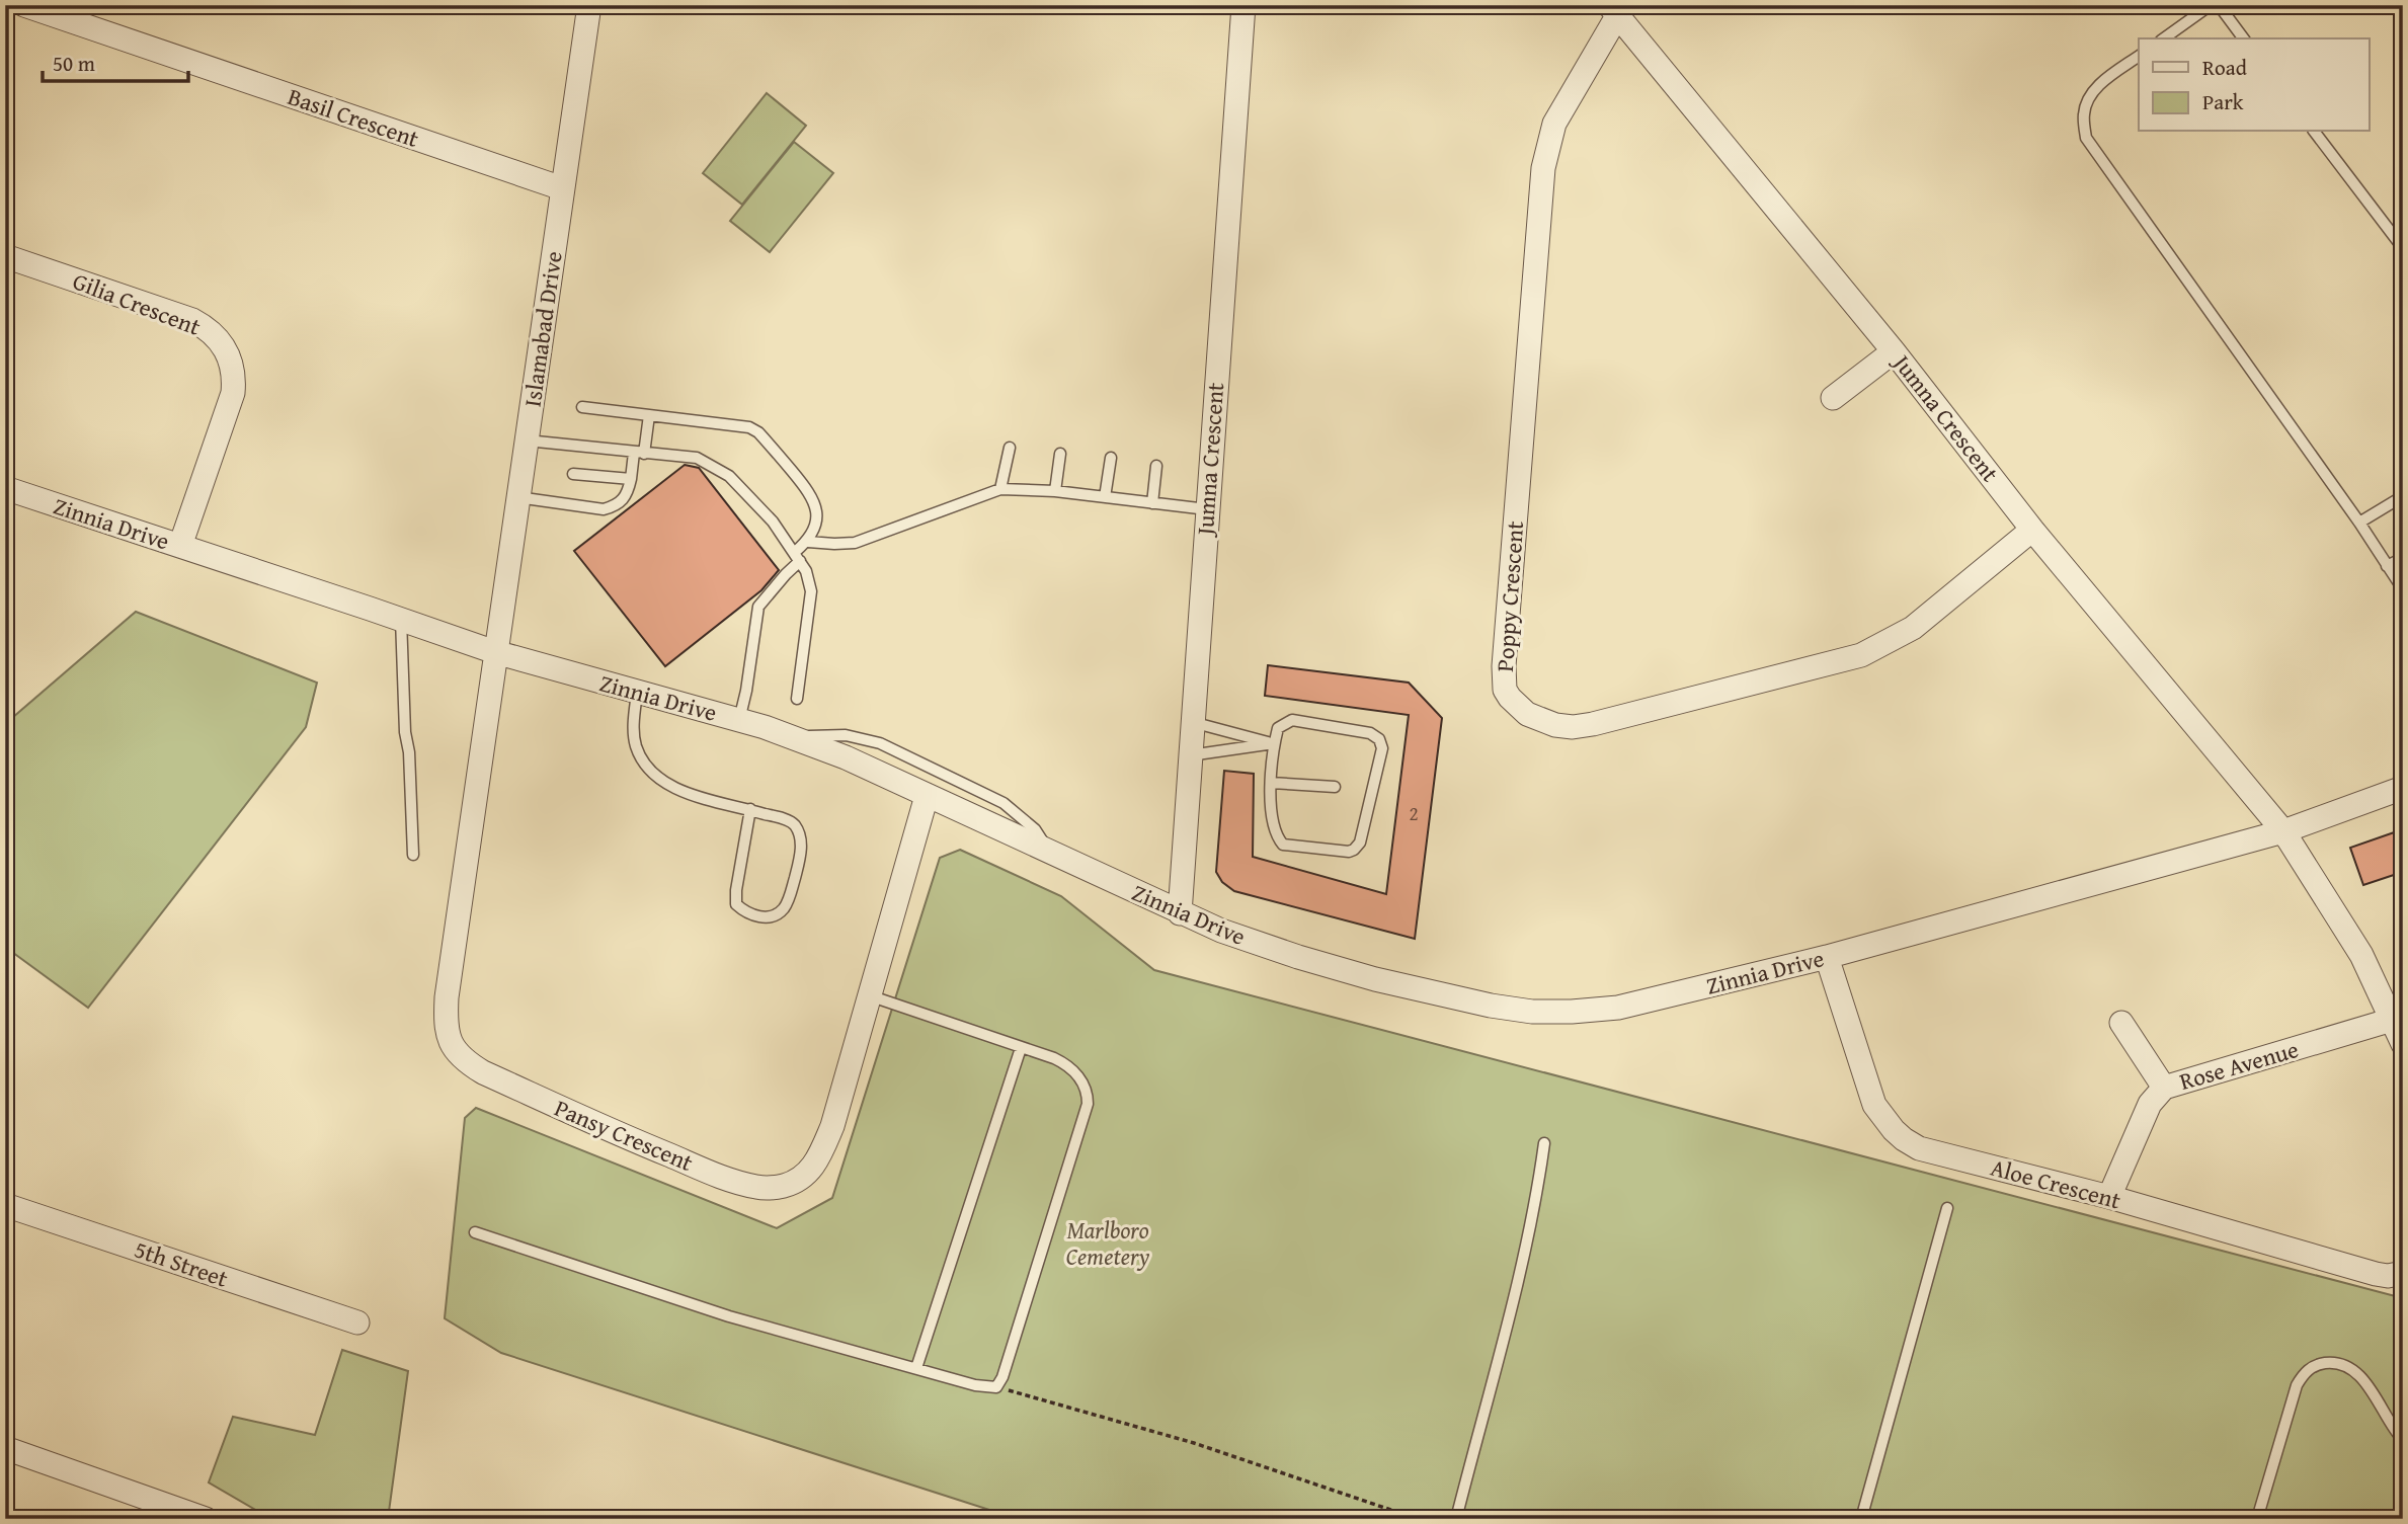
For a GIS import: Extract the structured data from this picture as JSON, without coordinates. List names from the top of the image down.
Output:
{
  "streets": {
    "street": [
      "Basil Crescent",
      "Gilia Crescent",
      "Islamabad Drive",
      "Jumna Crescent",
      "Zinnia Drive",
      "Poppy Crescent",
      "Rose Avenue",
      "Pansy Crescent",
      "Aloe Crescent",
      "5th Street"
    ]
  },
  "crossings": [
    ["Basil Crescent", "Islamabad Drive"],
    ["Gilia Crescent", "Zinnia Drive"],
    ["Islamabad Drive", "Zinnia Drive"],
    ["Islamabad Drive", "Pansy Crescent"],
    ["Jumna Crescent", "Zinnia Drive"],
    ["Jumna Crescent", "Poppy Crescent"],
    ["Zinnia Drive", "Pansy Crescent"],
    ["Zinnia Drive", "Aloe Crescent"],
    ["Rose Avenue", "Aloe Crescent"]
  ],
  "parks": ["Marlboro Cemetery"],
  "house_numbers": ["2"],
  "legend": ["Road", "Park"],
  "scale_bar": "50 m"
}
